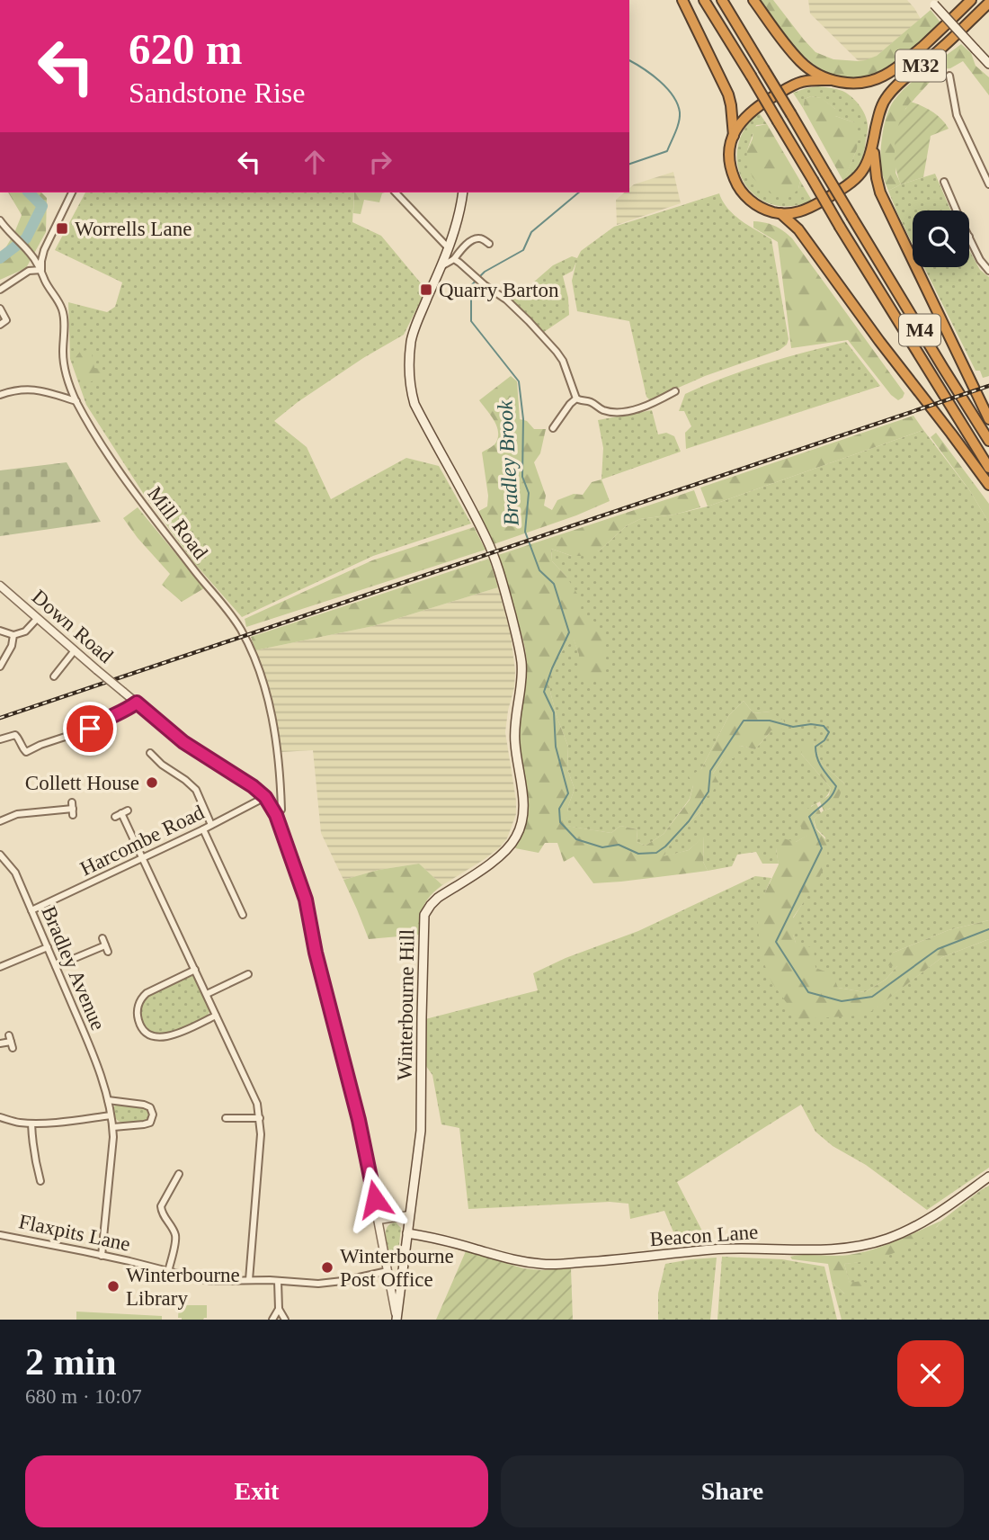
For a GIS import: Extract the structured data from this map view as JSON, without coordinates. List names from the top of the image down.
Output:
{
  "streets": {
    "highway": ["M32", "M4"],
    "main road": ["Winterbourne Hill", "Beacon Lane"],
    "street": [
      "Mill Road",
      "Down Road",
      "Harcombe Road",
      "Bradley Avenue",
      "Flaxpits Lane"
    ]
  },
  "crossings": [
    ["M32", "M4"],
    ["Down Road", "Harcombe Road"],
    ["Harcombe Road", "Bradley Avenue"],
    ["Bradley Avenue", "Flaxpits Lane"],
    ["Winterbourne Hill", "Flaxpits Lane"],
    ["Winterbourne Hill", "Beacon Lane"]
  ],
  "water": ["Bradley Brook"],
  "places": {
    "transit": ["Worrells Lane", "Quarry Barton"],
    "other": ["Collett House", "Winterbourne Post Office", "Winterbourne Library"]
  },
  "page": {
    "turn": ["620 m", "Sandstone Rise"],
    "heading": ["2 min", "680 m · 10:07"],
    "buttons": ["Exit", "Share"]
  }
}
